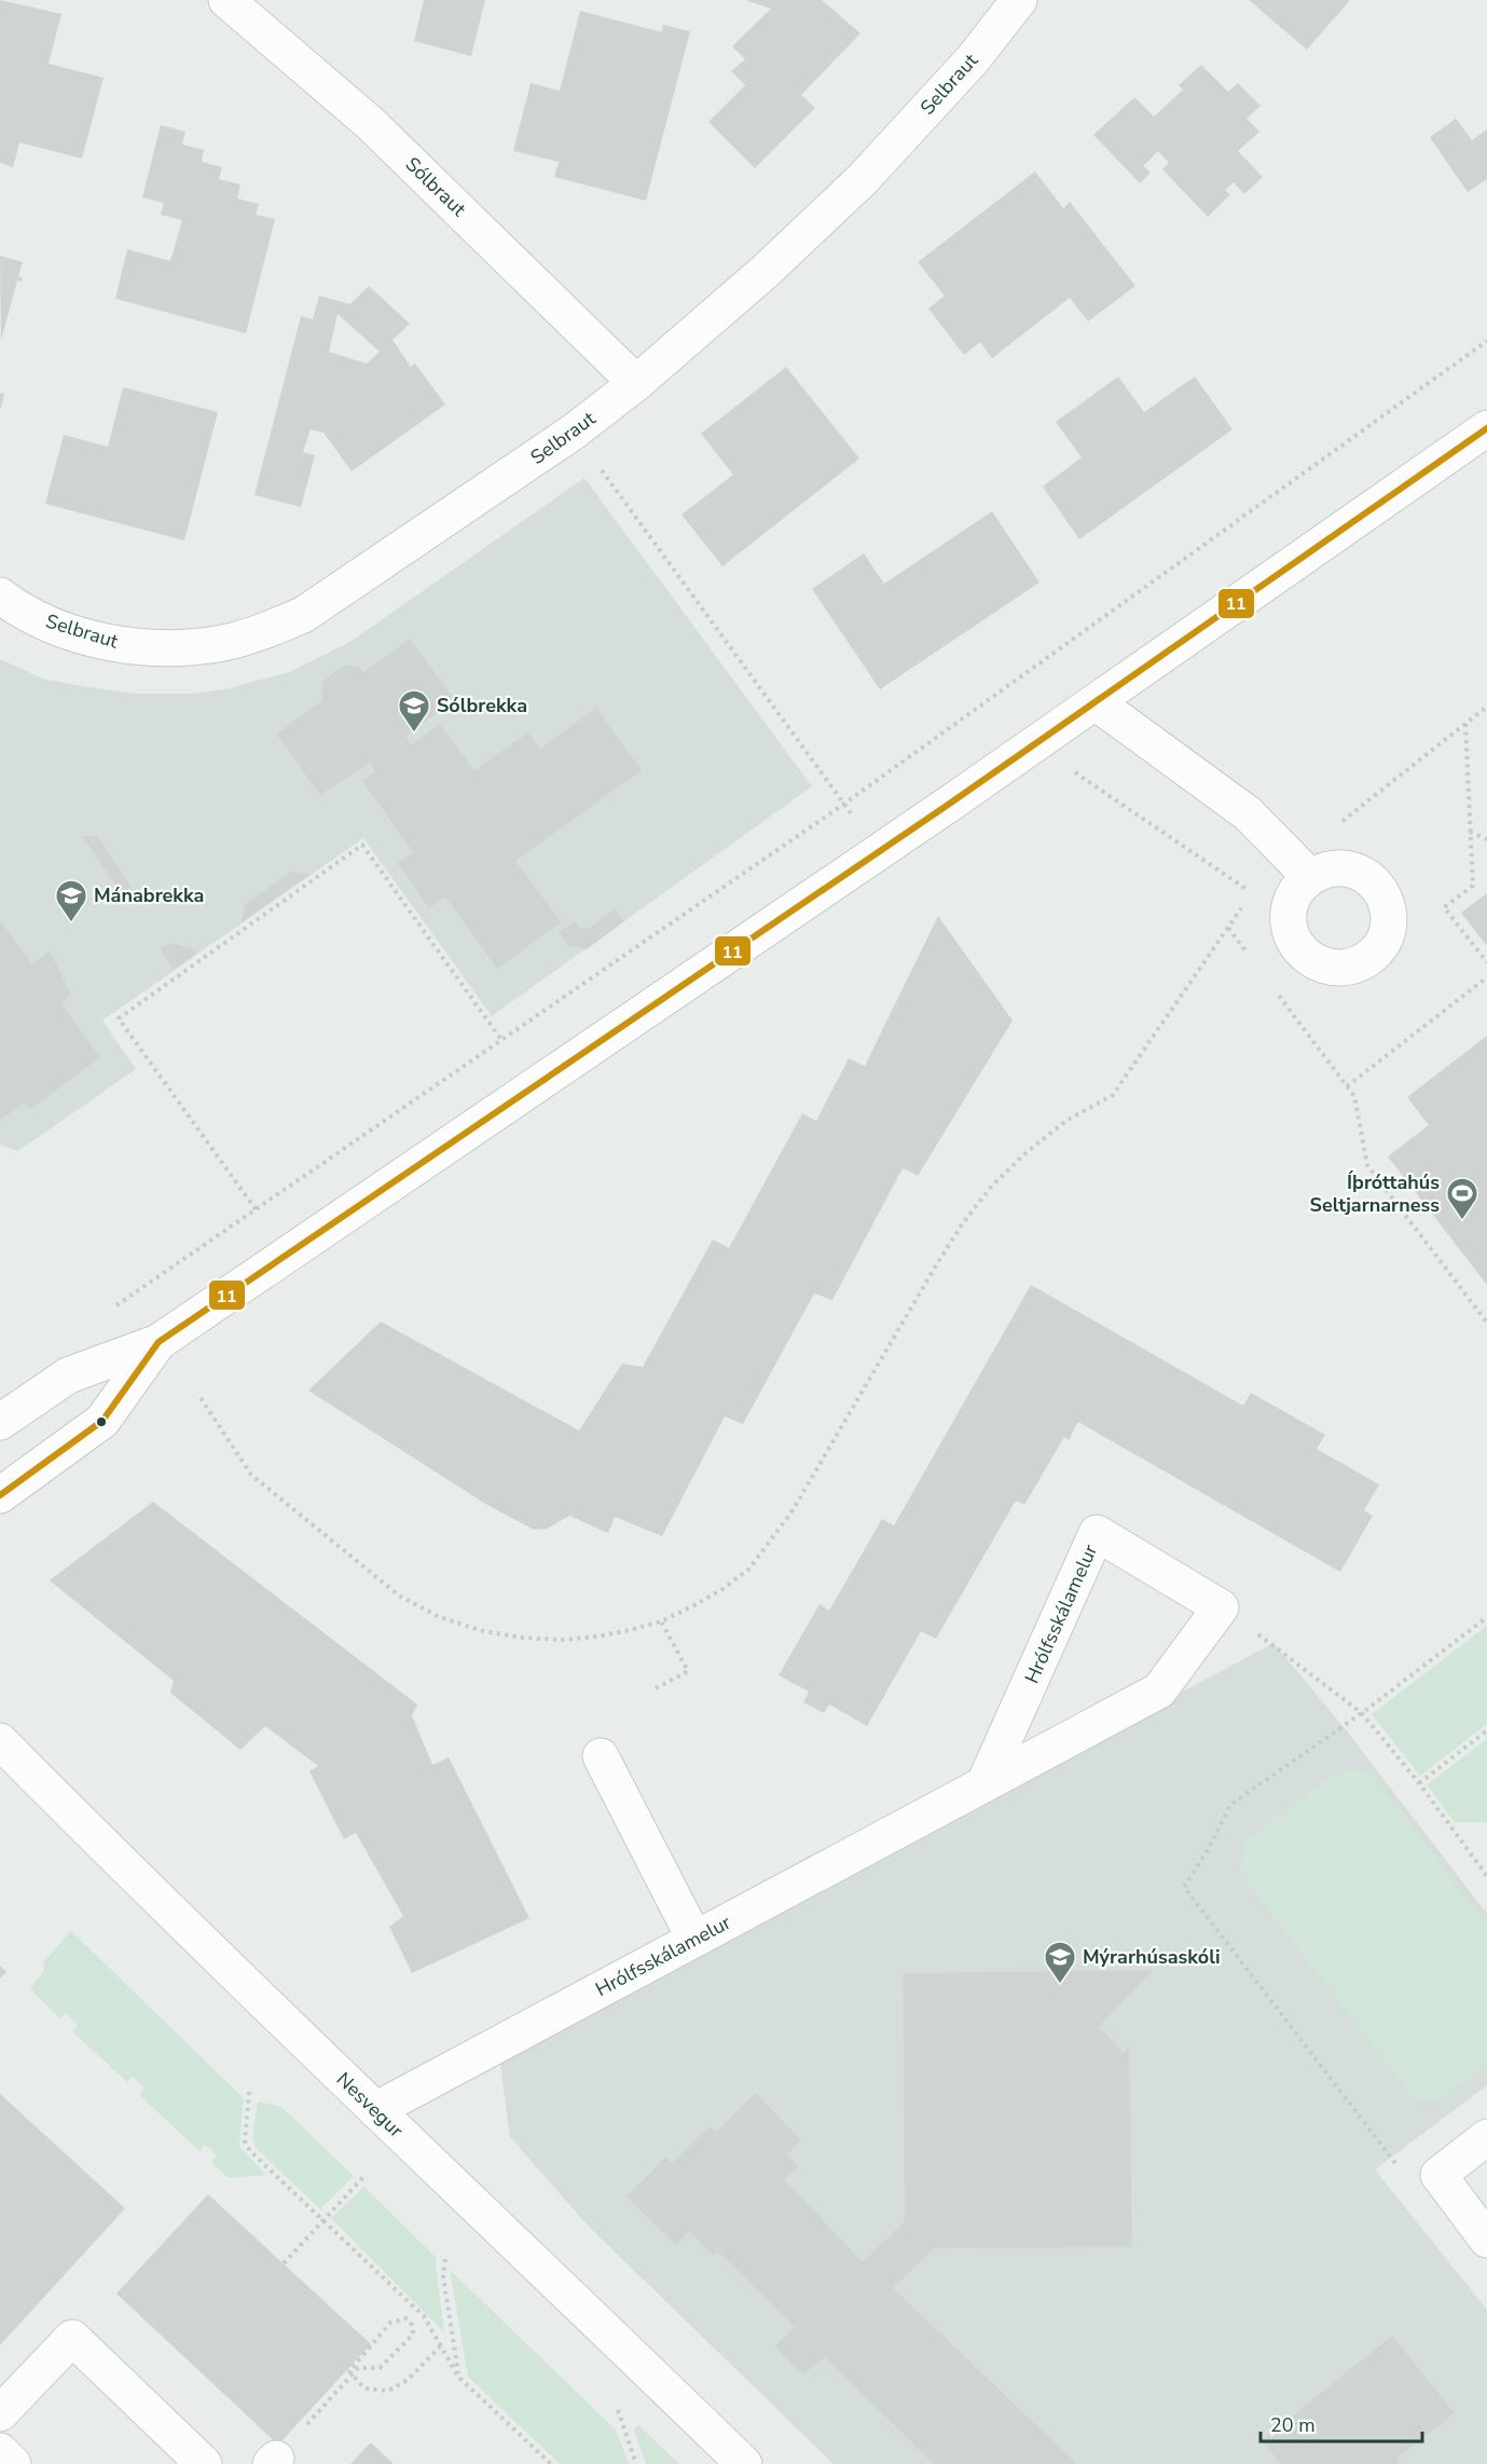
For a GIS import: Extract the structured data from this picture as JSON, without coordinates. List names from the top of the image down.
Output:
{
  "streets": {
    "street": [
      "Selbraut",
      "Sólbraut",
      "Hrólfsskálamelur",
      "Nesvegur"
    ]
  },
  "crossings": [
    ["Selbraut", "Sólbraut"],
    ["Hrólfsskálamelur", "Nesvegur"]
  ],
  "places": {
    "school or university": ["Sólbrekka", "Mánabrekka", "Mýrarhúsaskóli"],
    "sports": ["Íþróttahús Seltjarnarness"]
  },
  "lines": ["transit line 11"],
  "scale_bar": "20 m"
}
